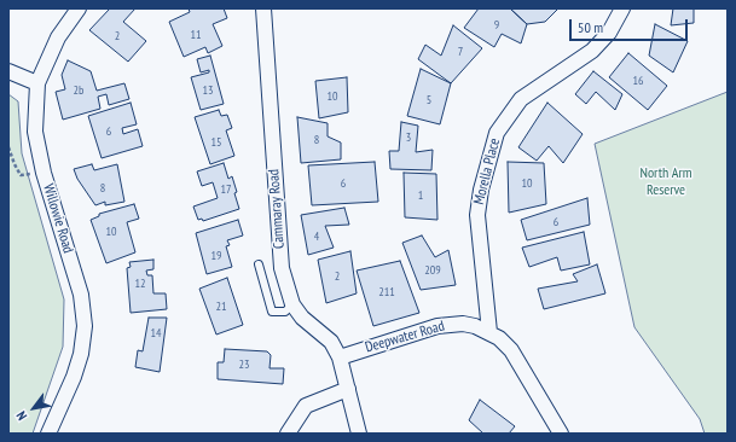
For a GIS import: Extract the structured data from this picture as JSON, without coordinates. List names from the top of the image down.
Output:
{
  "streets": {
    "street": [
      "Morella Place",
      "Cammaray Road",
      "Willowie Road",
      "Deepwater Road"
    ]
  },
  "crossings": [
    ["Morella Place", "Deepwater Road"],
    ["Cammaray Road", "Deepwater Road"]
  ],
  "parks": ["North Arm Reserve"],
  "house_numbers": [
    "9",
    "11",
    "2",
    "7",
    "16",
    "2b",
    "13",
    "10",
    "5",
    "6",
    "3",
    "8",
    "15",
    "6",
    "10",
    "8",
    "17",
    "1",
    "6",
    "10",
    "4",
    "19",
    "209",
    "2",
    "12",
    "211",
    "21",
    "14",
    "23"
  ],
  "scale_bar": "50 m",
  "north": "bottom left"
}
